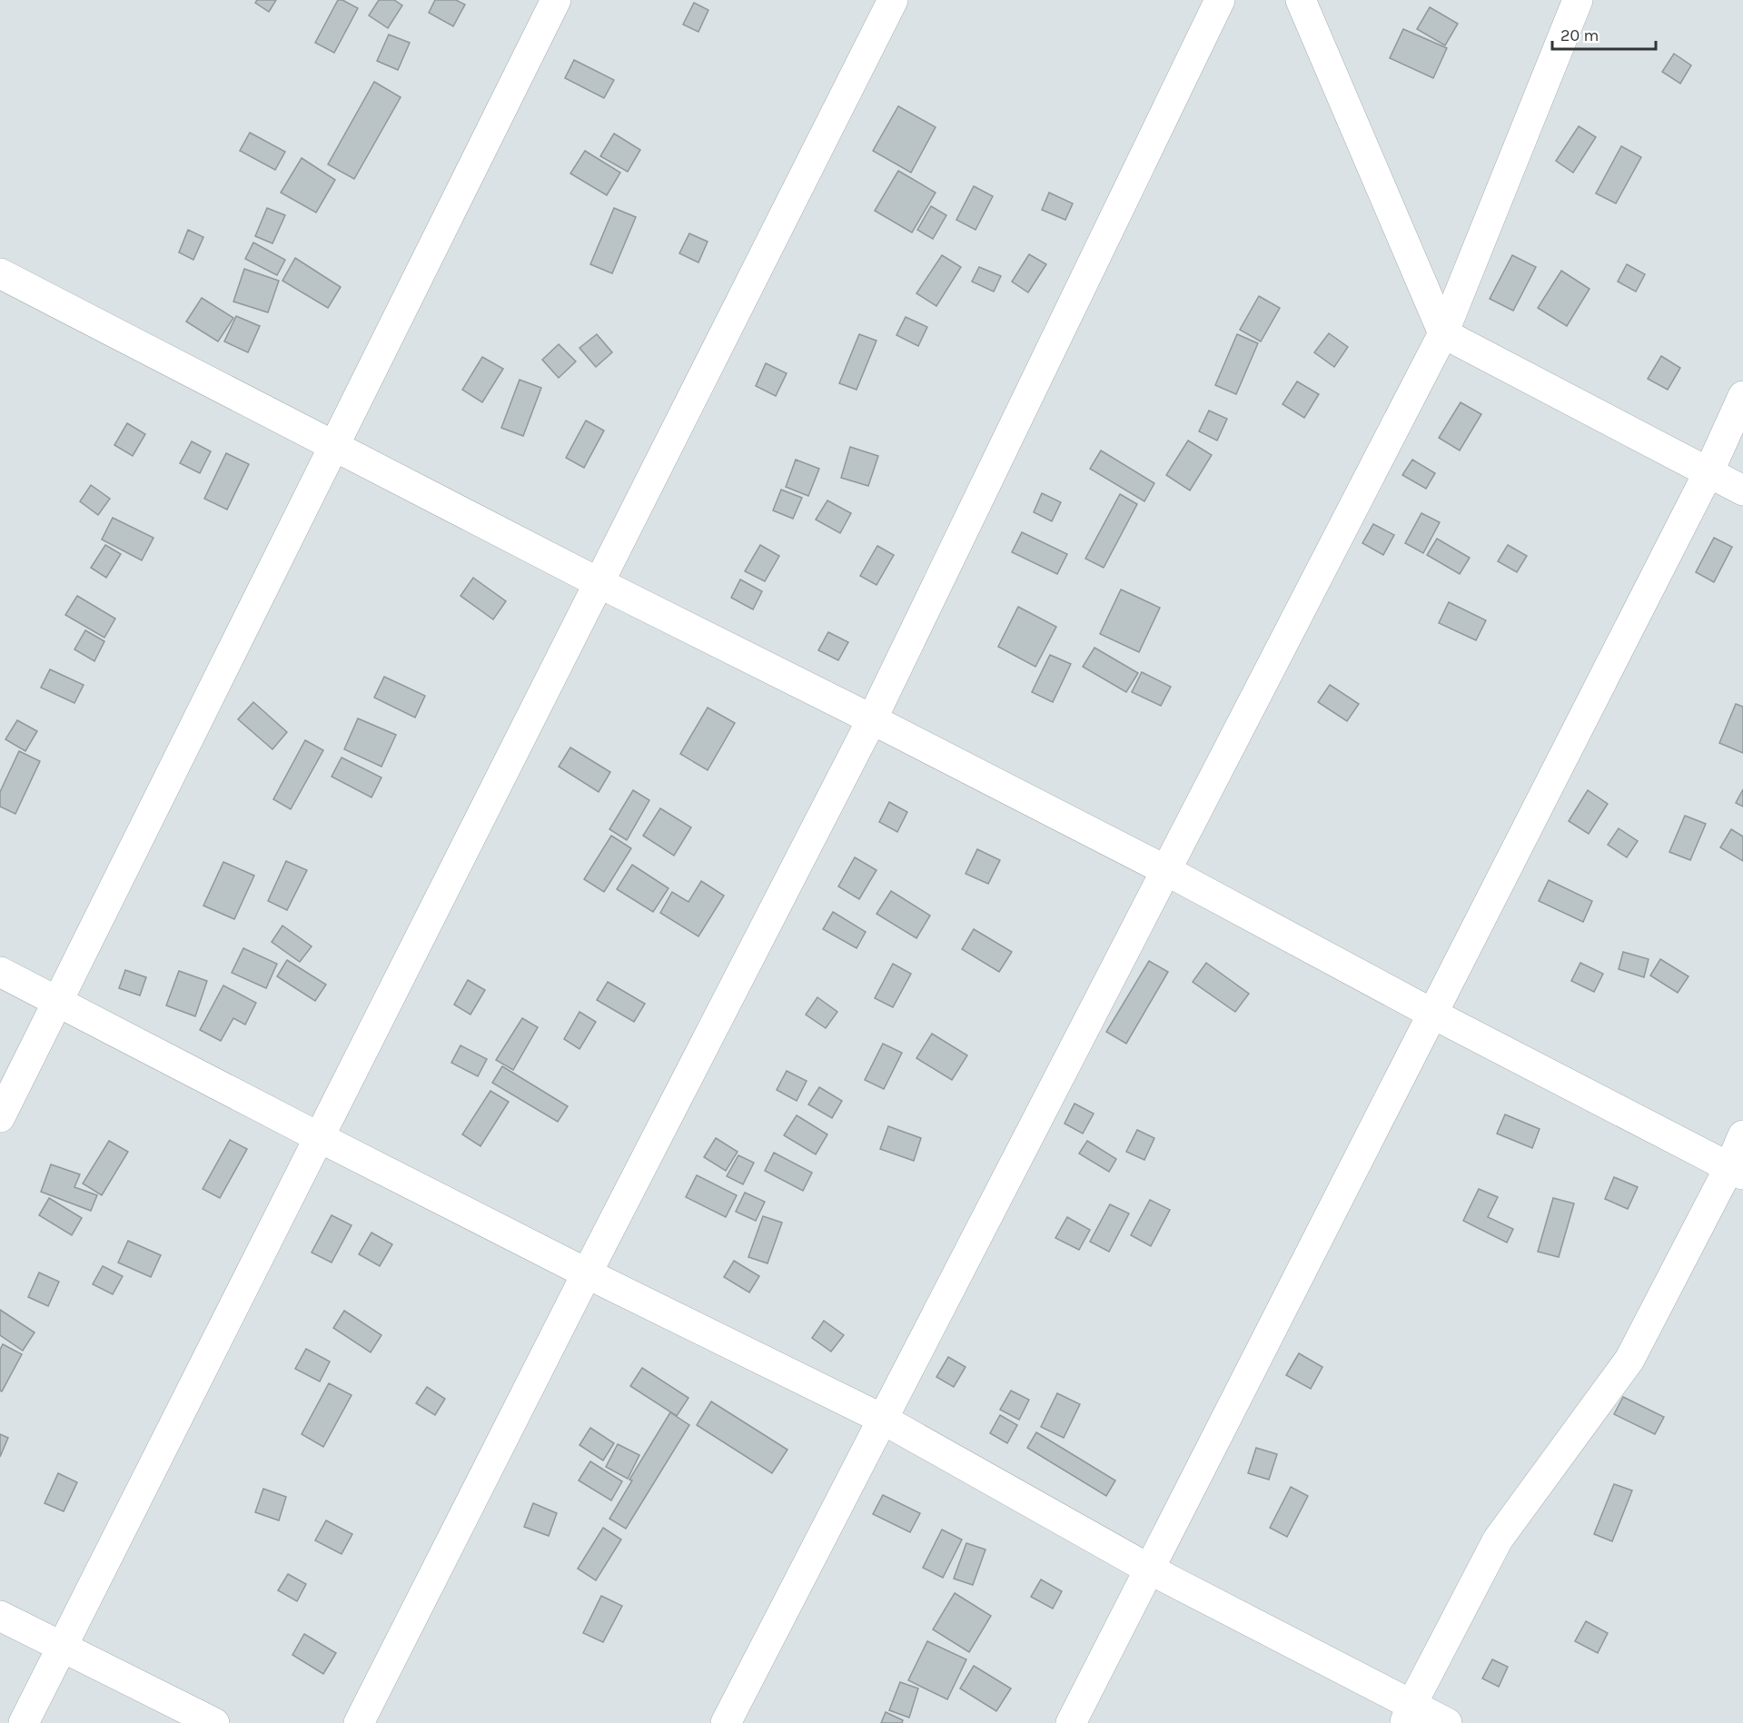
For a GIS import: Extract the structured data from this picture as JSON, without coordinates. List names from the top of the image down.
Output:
{
  "scale_bar": "20 m"
}
